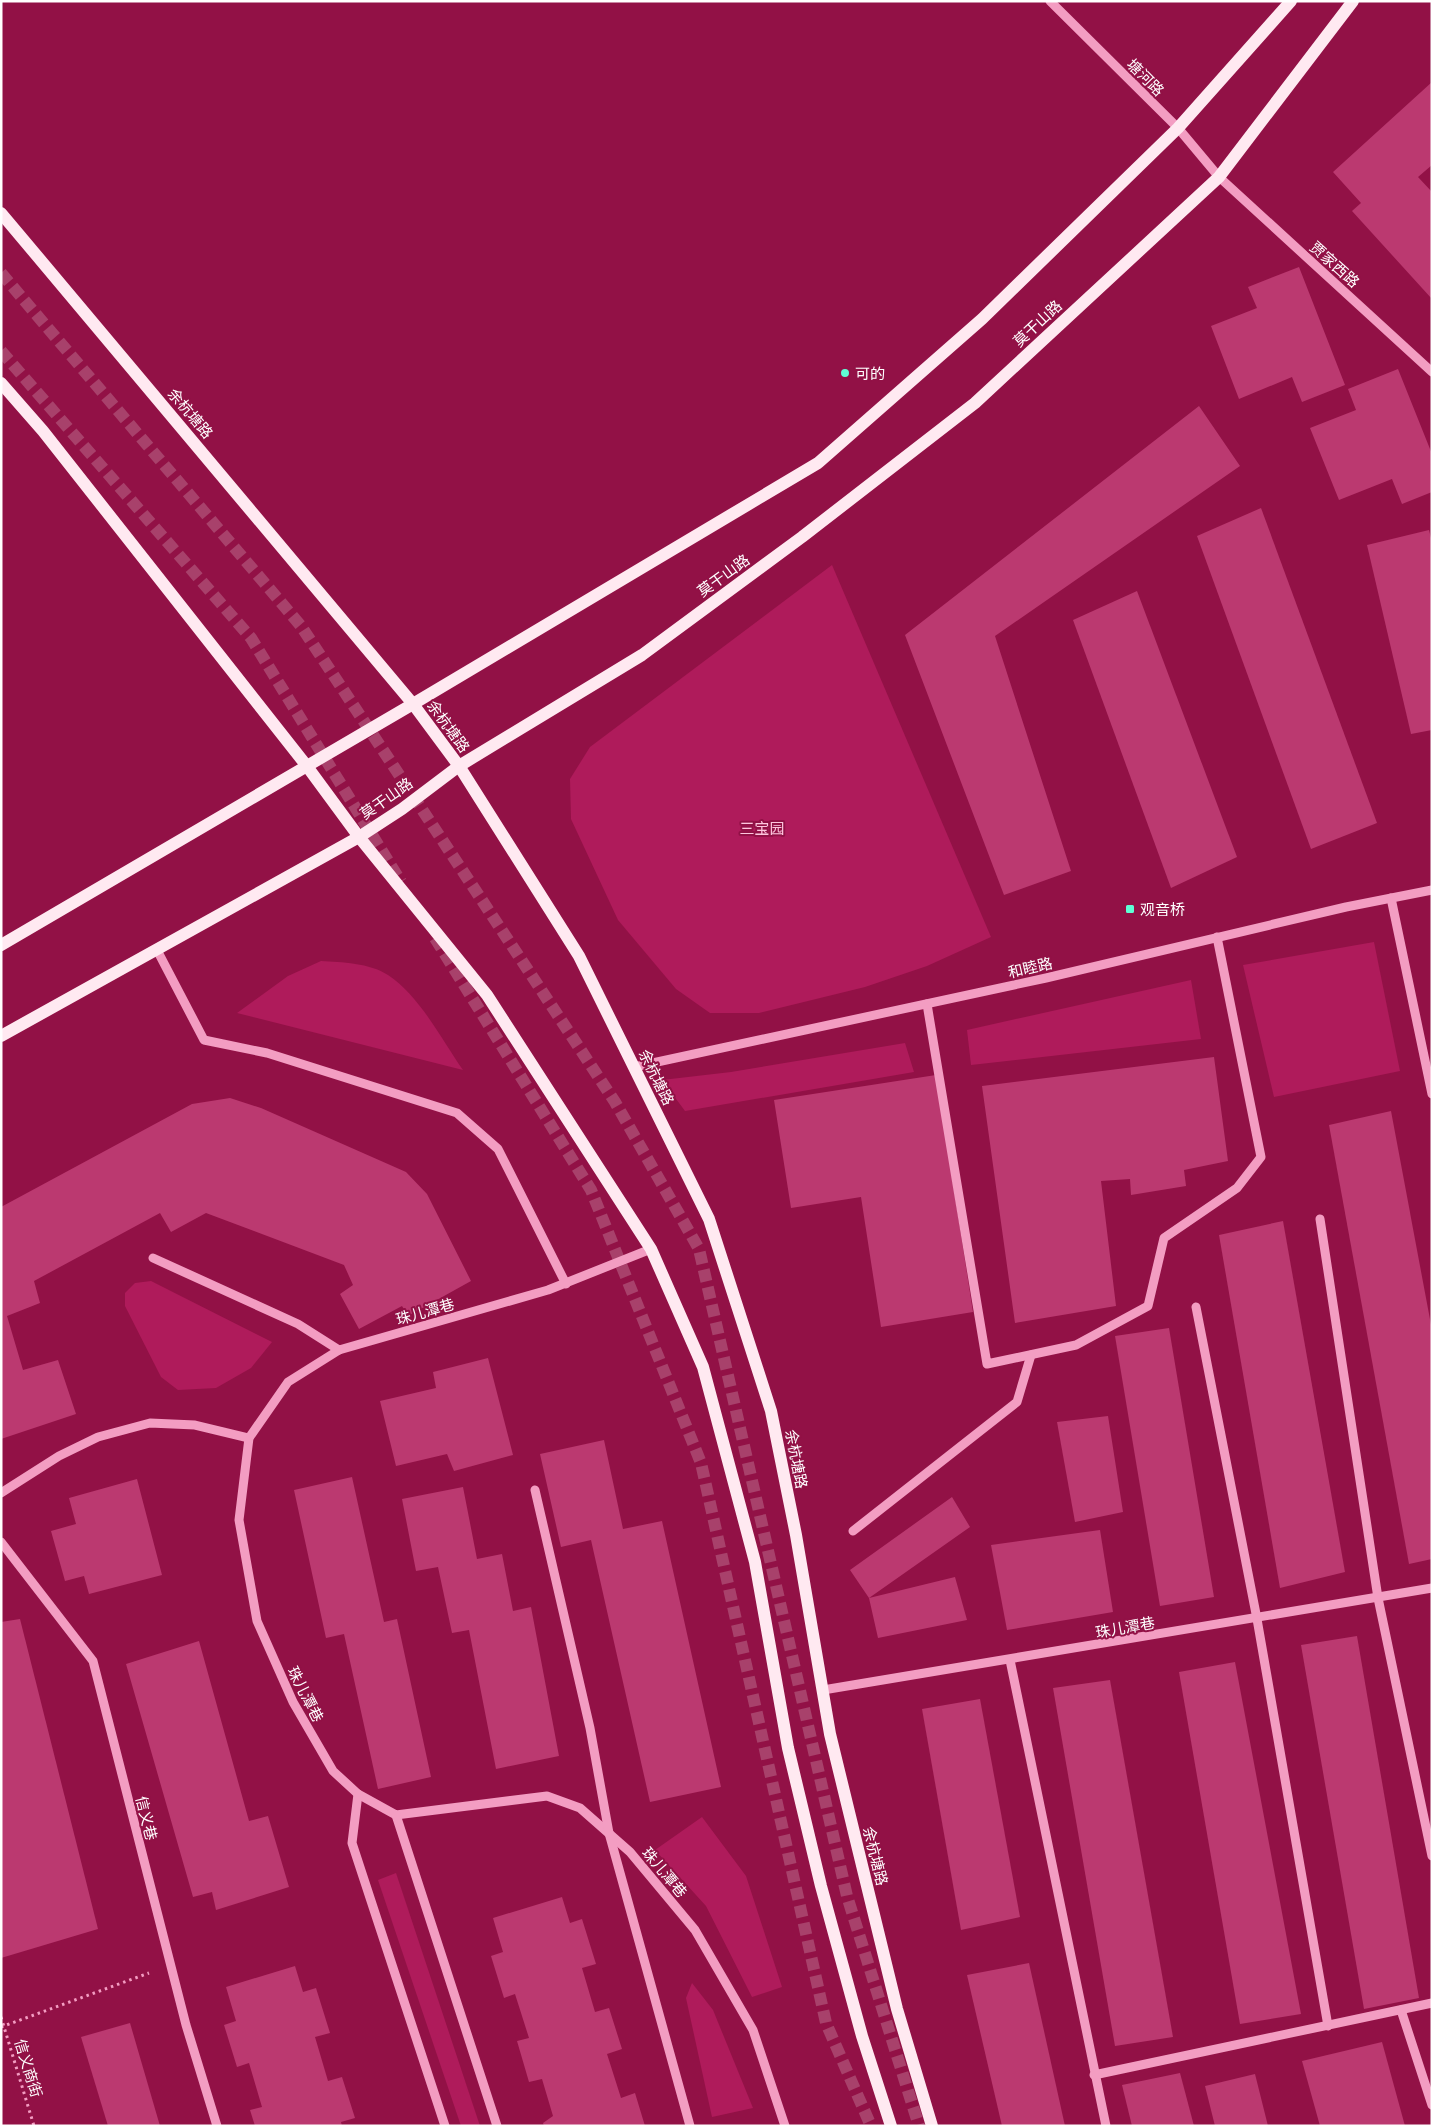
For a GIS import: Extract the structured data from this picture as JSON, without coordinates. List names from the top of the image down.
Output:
{
  "streets": {
    "main road": ["莫干山路", "余杭塘路"],
    "street": [
      "塘河路",
      "贾家西路",
      "和睦路",
      "珠儿潭巷",
      "信义巷"
    ],
    "path": ["信义商街"]
  },
  "crossings": [
    ["塘河路", "贾家西路"],
    ["塘河路", "莫干山路"],
    ["贾家西路", "莫干山路"],
    ["莫干山路", "余杭塘路"],
    ["余杭塘路", "和睦路"],
    ["余杭塘路", "珠儿潭巷"]
  ],
  "parks": ["三宝园"],
  "places": {
    "other": ["可的"],
    "transit": ["观音桥"]
  }
}
